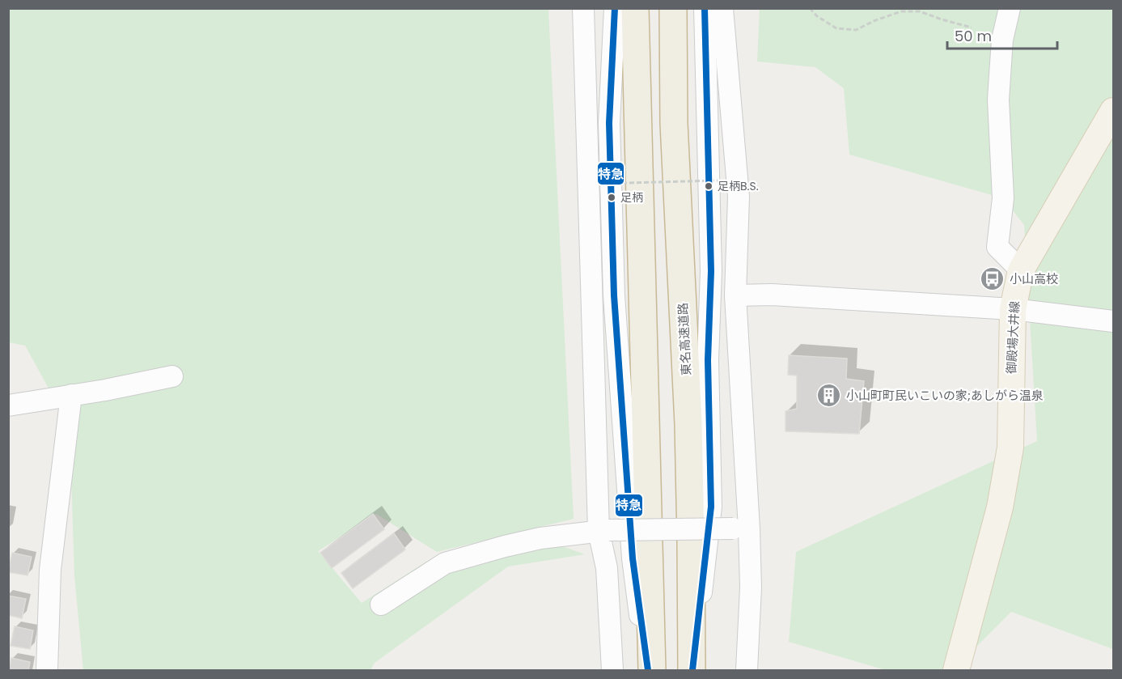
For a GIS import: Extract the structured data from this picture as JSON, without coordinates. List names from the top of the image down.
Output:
{
  "streets": {
    "highway": ["東名高速道路"],
    "main road": ["御殿場大井線"]
  },
  "places": {
    "other": ["足柄B.S.", "足柄"],
    "bus stop": ["小山高校"],
    "building": ["小山町町民いこいの家;あしがら温泉"]
  },
  "lines": ["transit line 特急"],
  "scale_bar": "50 m"
}
